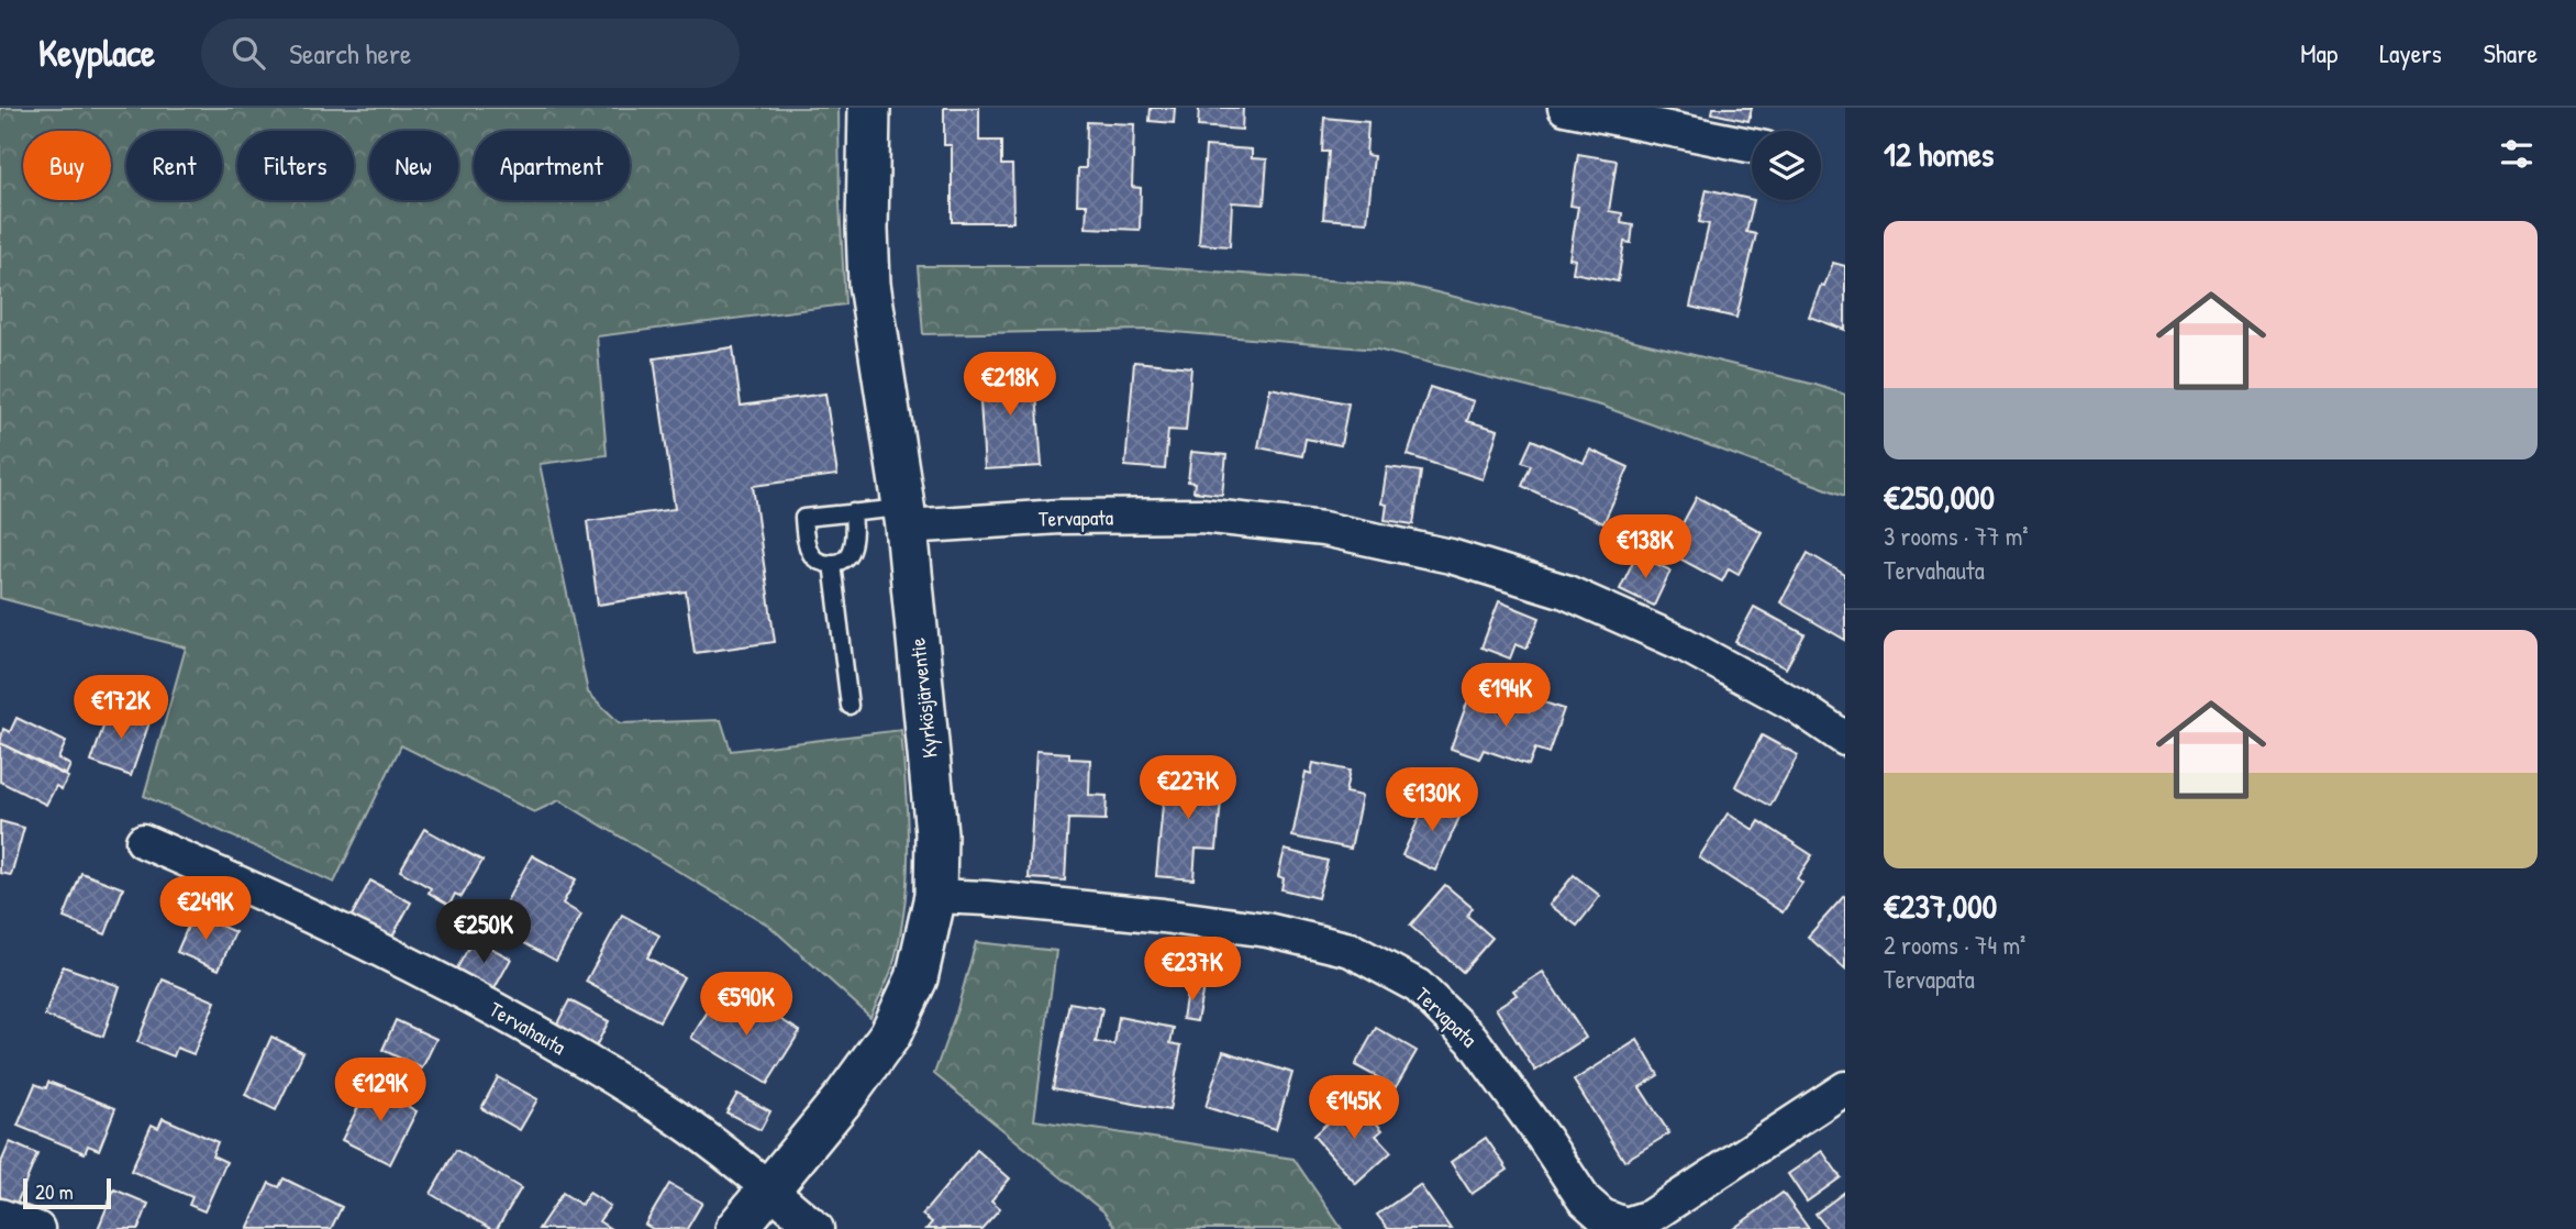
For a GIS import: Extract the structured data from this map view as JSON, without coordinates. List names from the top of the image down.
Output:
{
  "streets": {
    "street": ["Tervapata", "Kyrkösjärventie", "Tervahauta"]
  },
  "crossings": [
    ["Tervapata", "Kyrkösjärventie"],
    ["Kyrkösjärventie", "Tervahauta"]
  ],
  "scale_bar": "20 m",
  "page": {
    "header": "Keyplace",
    "search": "Search here",
    "nav": ["Map", "Layers", "Share"],
    "heading": "12 homes",
    "chip": [
      "Buy",
      "Rent",
      "Filters",
      "New",
      "Apartment"
    ],
    "list": [
      {
        "name": "€250,000",
        "note": "3 rooms · 77 m² · Tervahauta"
      },
      {
        "name": "€237,000",
        "note": "2 rooms · 74 m² · Tervapata"
      }
    ],
    "price": [
      "€218K",
      "€138K",
      "€194K",
      "€172K",
      "€227K",
      "€130K",
      "€249K",
      "€250K",
      "€237K",
      "€590K",
      "€129K",
      "€145K"
    ],
    "scale": "20 m"
  }
}
